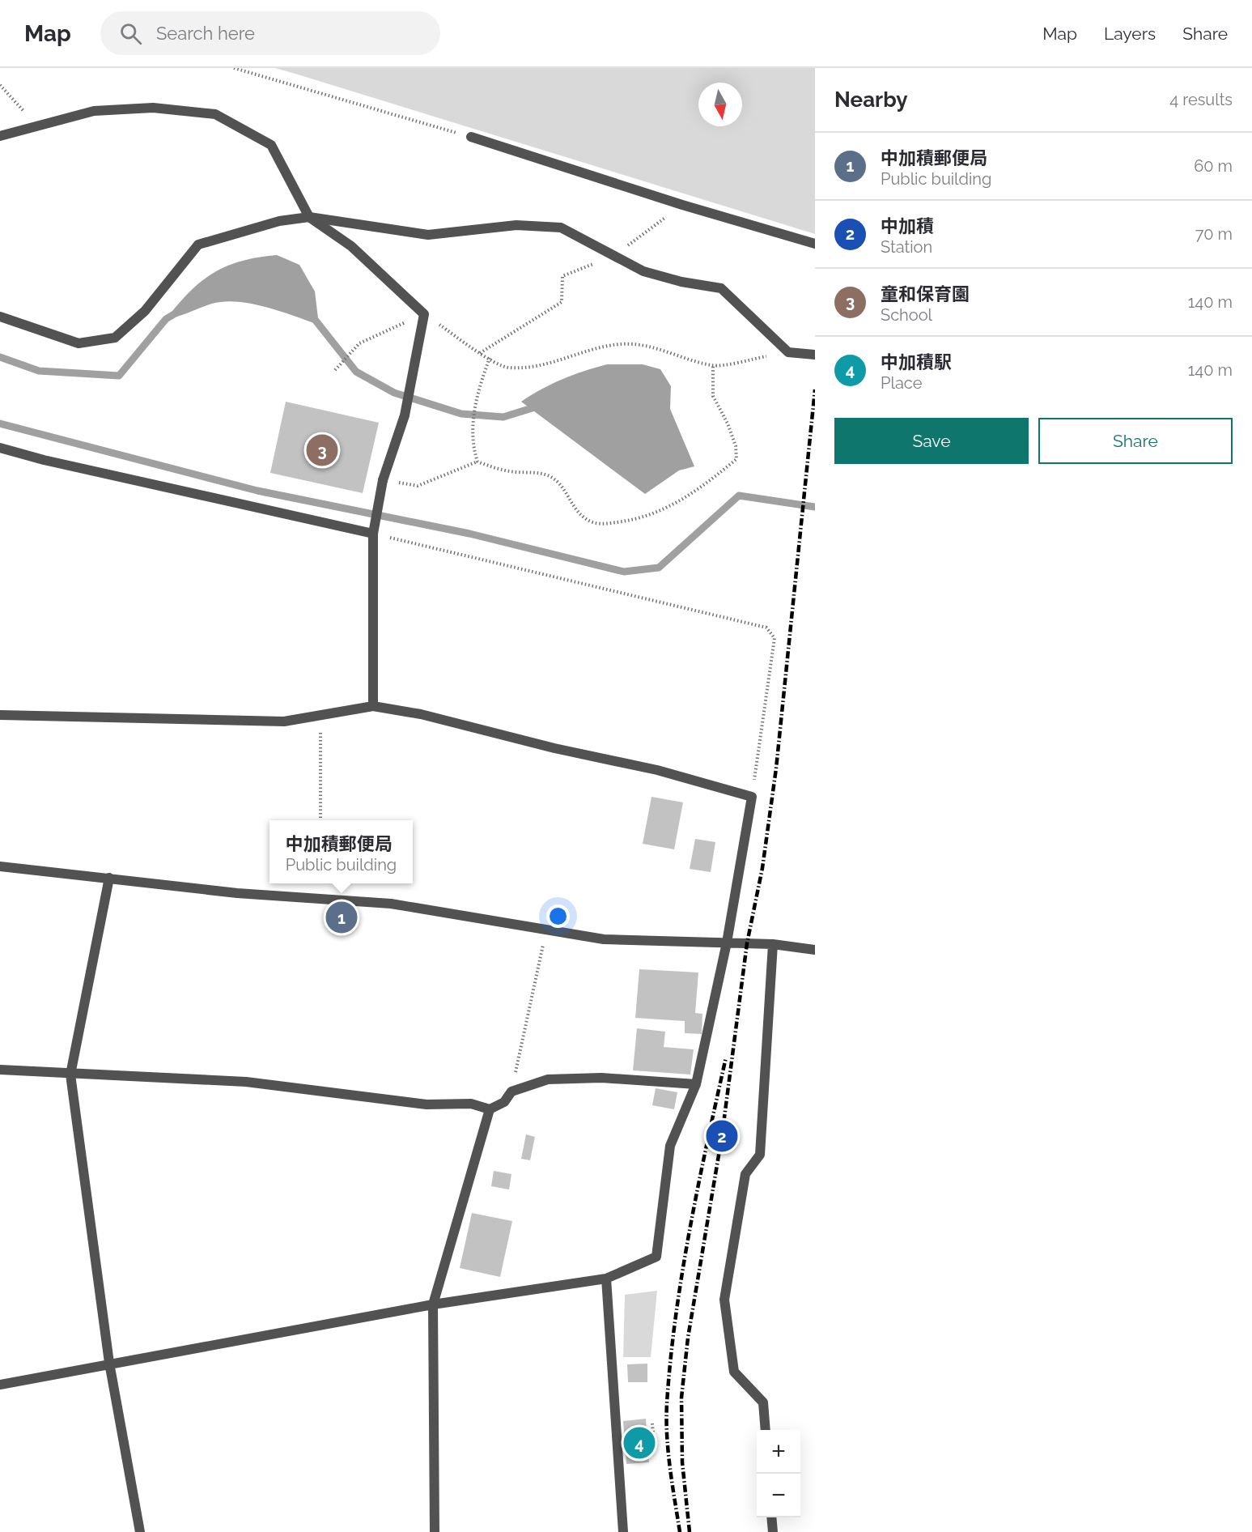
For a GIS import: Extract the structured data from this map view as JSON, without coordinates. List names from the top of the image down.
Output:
{
  "north": "bottom",
  "page": {
    "header": "Map",
    "search": "Search here",
    "nav": ["Map", "Layers", "Share"],
    "heading": ["Nearby", "4 results"],
    "list": [
      {
        "mark": "1",
        "name": "中加積郵便局",
        "note": "Public building",
        "value": "60 m"
      },
      {
        "mark": "2",
        "name": "中加積",
        "note": "Station",
        "value": "70 m"
      },
      {
        "mark": "3",
        "name": "童和保育園",
        "note": "School",
        "value": "140 m"
      },
      {
        "mark": "4",
        "name": "中加積駅",
        "note": "Place",
        "value": "140 m"
      }
    ],
    "buttons": ["Save", "Share"],
    "pins": [
      "3",
      "1",
      "2",
      "4"
    ],
    "popup": ["中加積郵便局", "Public building"],
    "map_buttons": ["+", "−"]
  }
}
